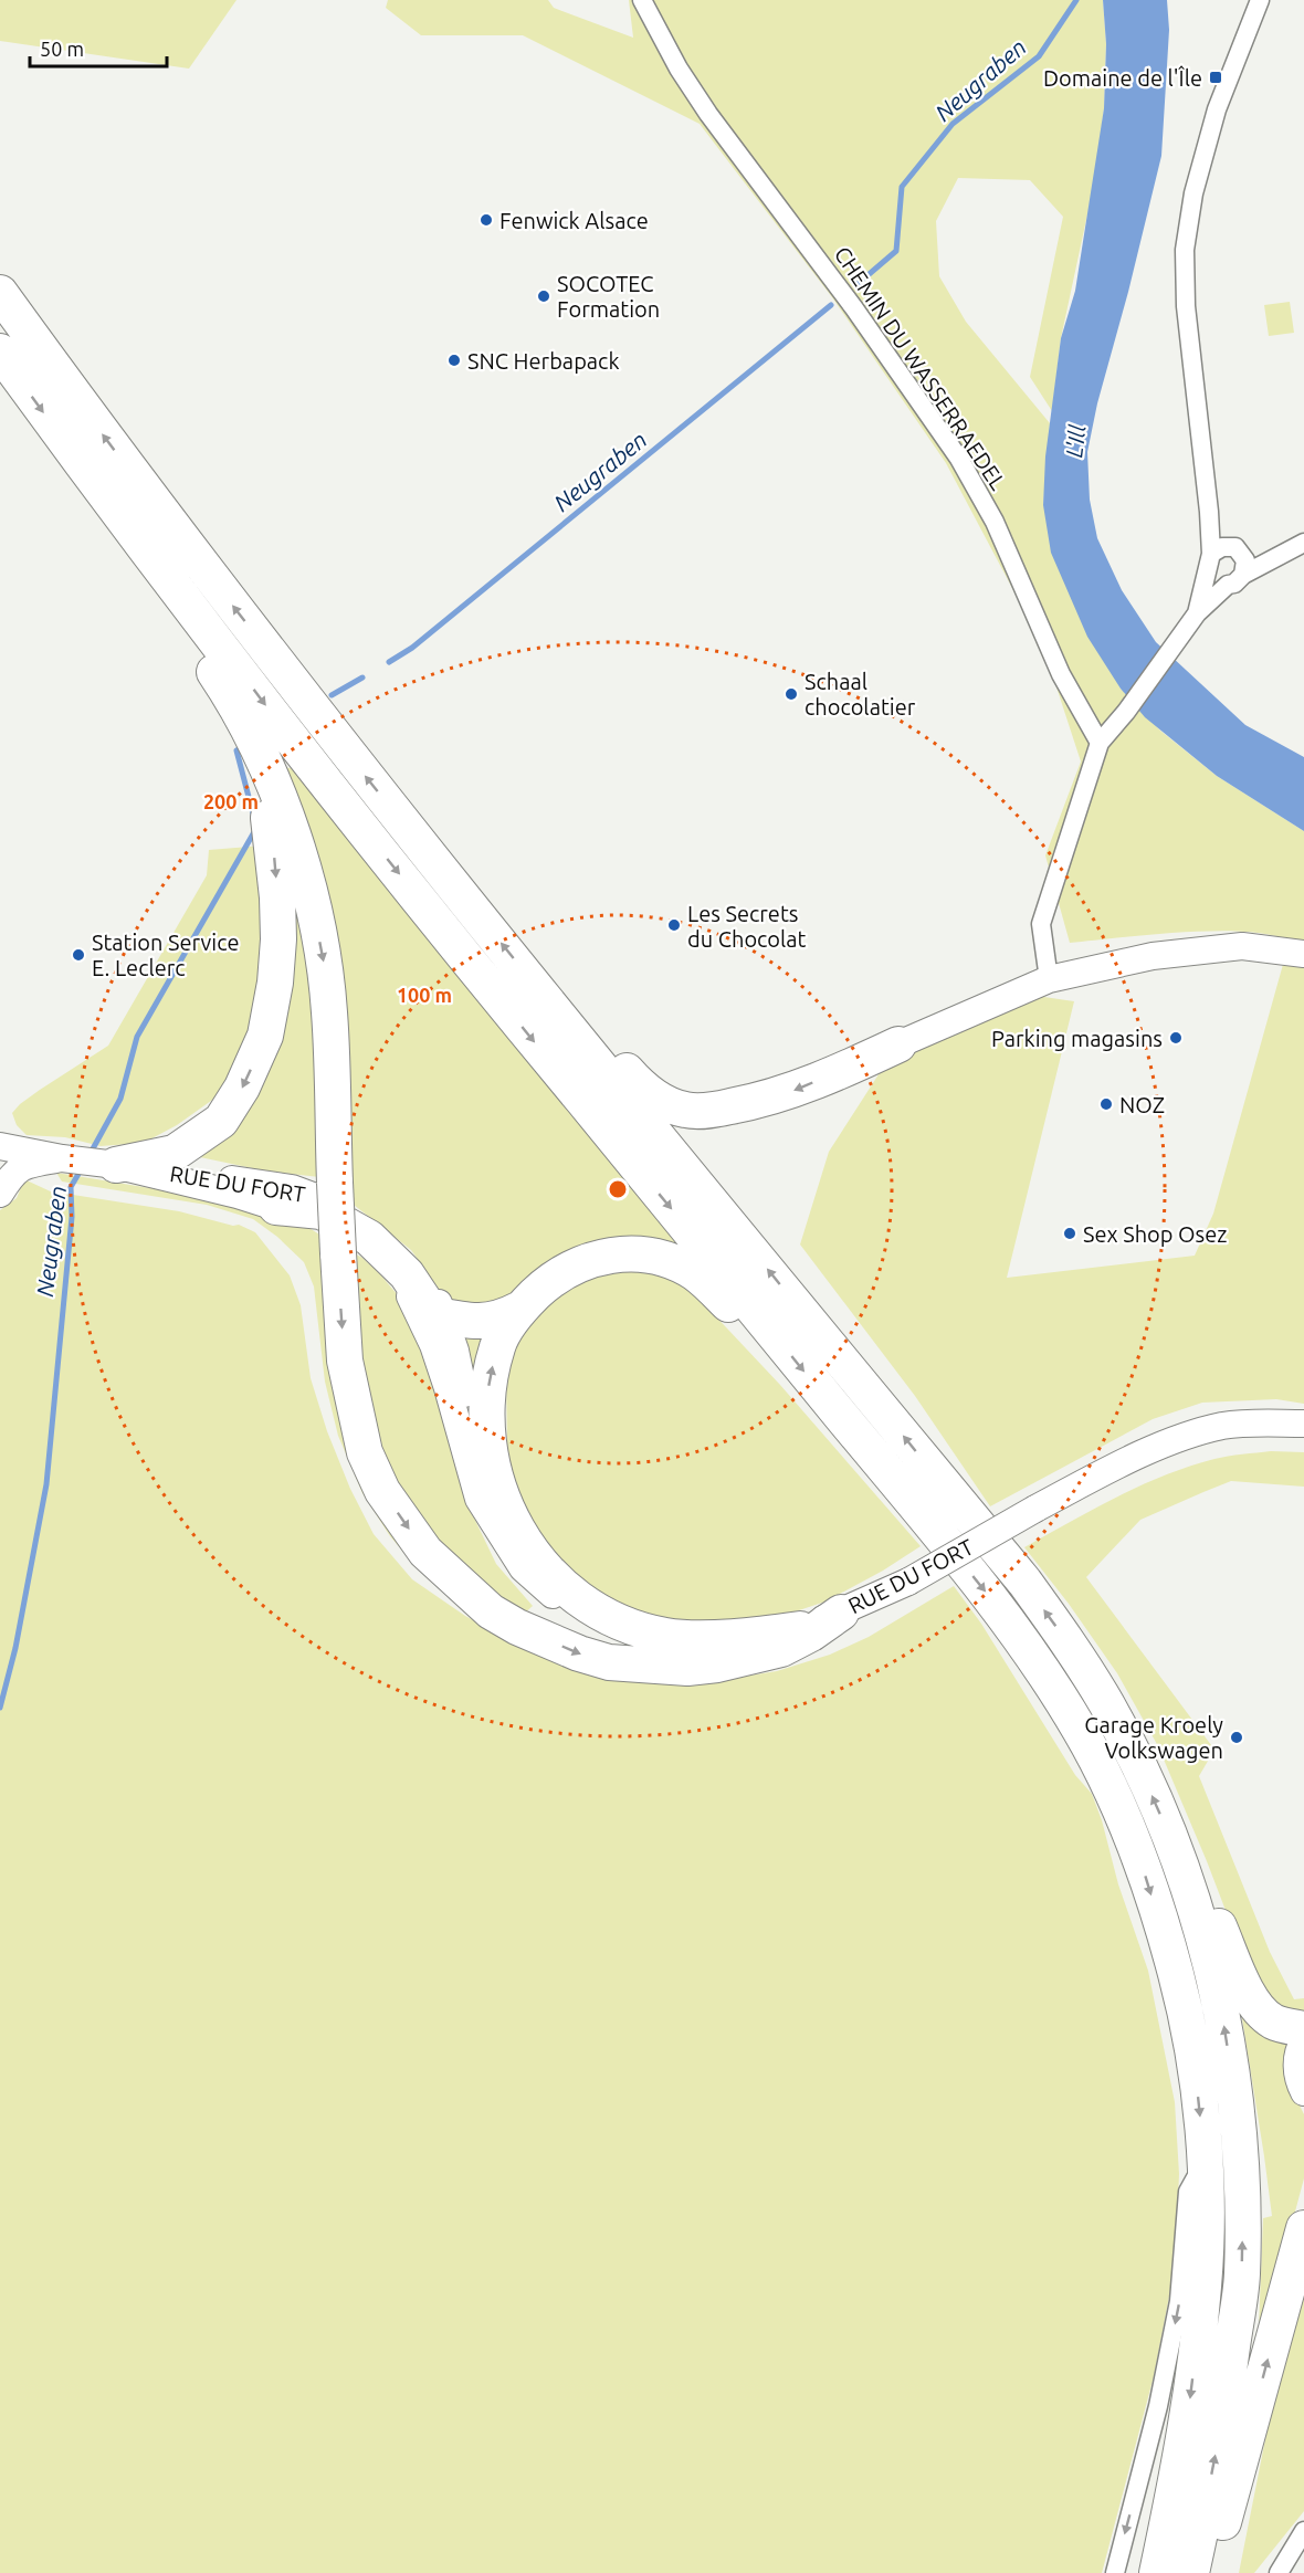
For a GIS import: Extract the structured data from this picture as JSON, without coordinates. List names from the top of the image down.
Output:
{
  "streets": {
    "main road": ["RUE DU FORT"],
    "street": ["CHEMIN DU WASSERRAEDEL"]
  },
  "water": ["Neugraben", "L'Ill"],
  "places": {
    "transit": ["Domaine de l'Île"],
    "other": [
      "Fenwick Alsace",
      "SOCOTEC Formation",
      "SNC Herbapack",
      "Schaal chocolatier",
      "Les Secrets du Chocolat",
      "Station Service E. Leclerc",
      "Parking magasins",
      "NOZ",
      "Sex Shop Osez",
      "Garage Kroely Volkswagen"
    ]
  },
  "scale_bar": "50 m",
  "rings": ["200 m", "100 m"]
}
